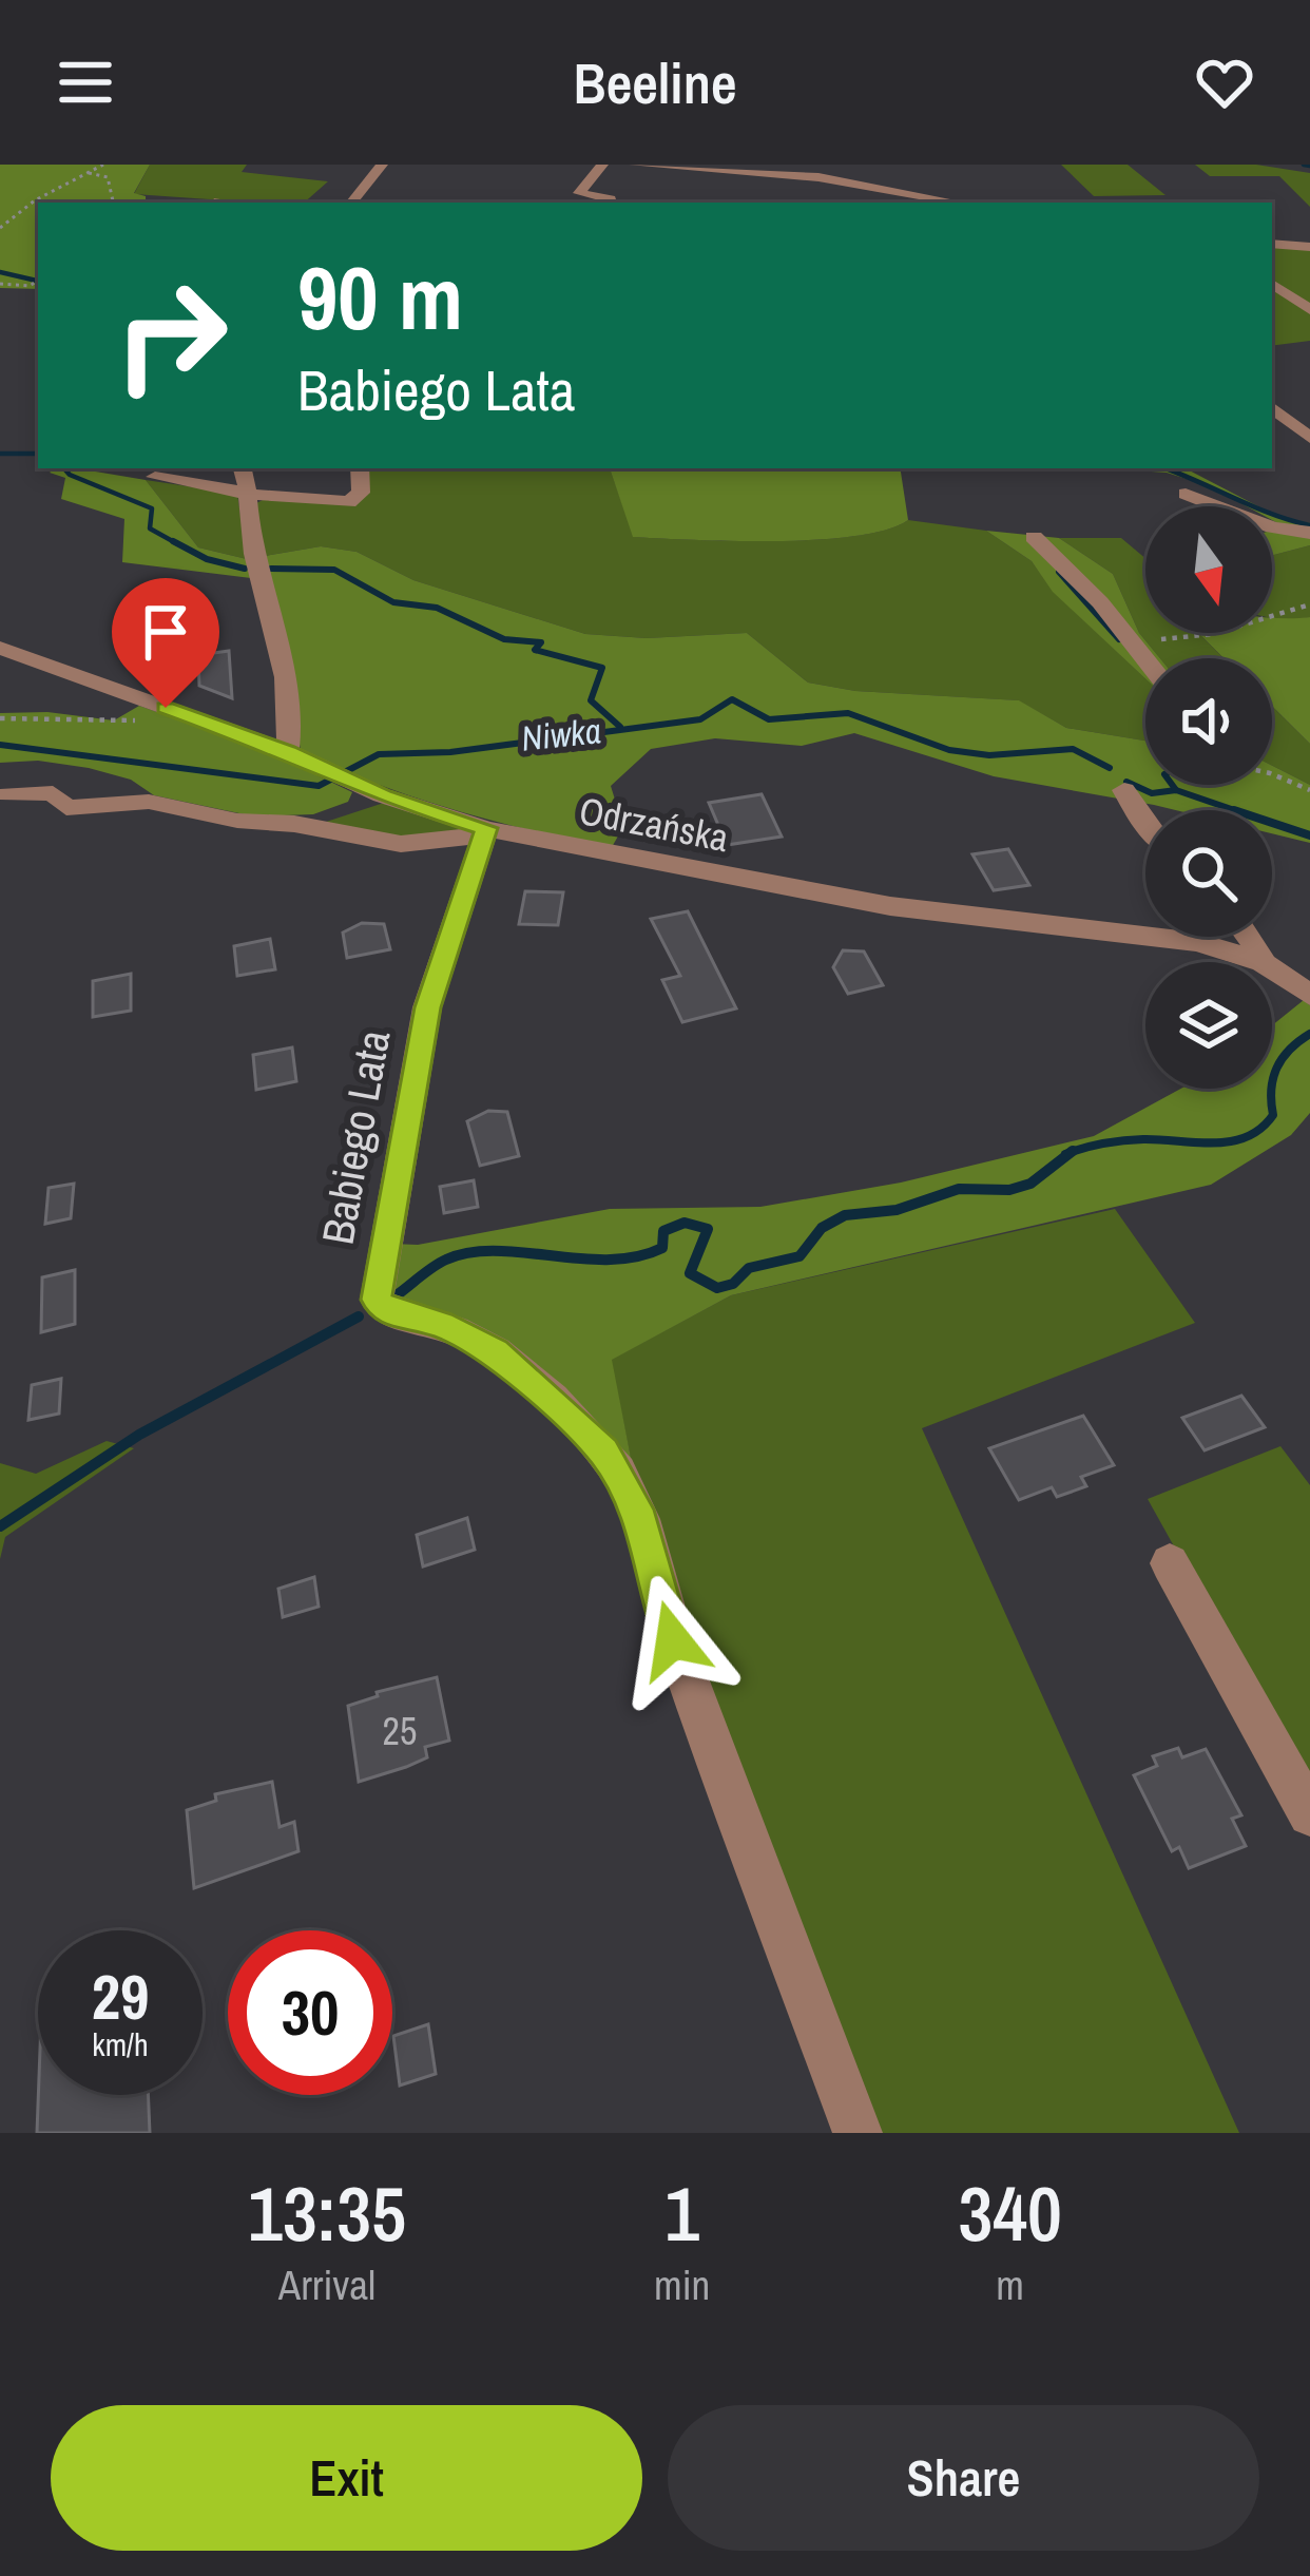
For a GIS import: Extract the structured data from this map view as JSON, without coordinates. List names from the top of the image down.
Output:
{
  "streets": {
    "street": ["Odrzańska", "Babiego Lata"]
  },
  "crossings": [
    ["Odrzańska", "Babiego Lata"]
  ],
  "water": ["Niwka"],
  "house_numbers": ["25"],
  "north": "bottom",
  "page": {
    "header": "Beeline",
    "turn": ["90 m", "Babiego Lata"],
    "speed": "29 km/h",
    "limit": "30",
    "eta": [
      "13:35",
      "Arrival",
      "1",
      "min",
      "340",
      "m"
    ],
    "buttons": ["Exit", "Share"]
  }
}
